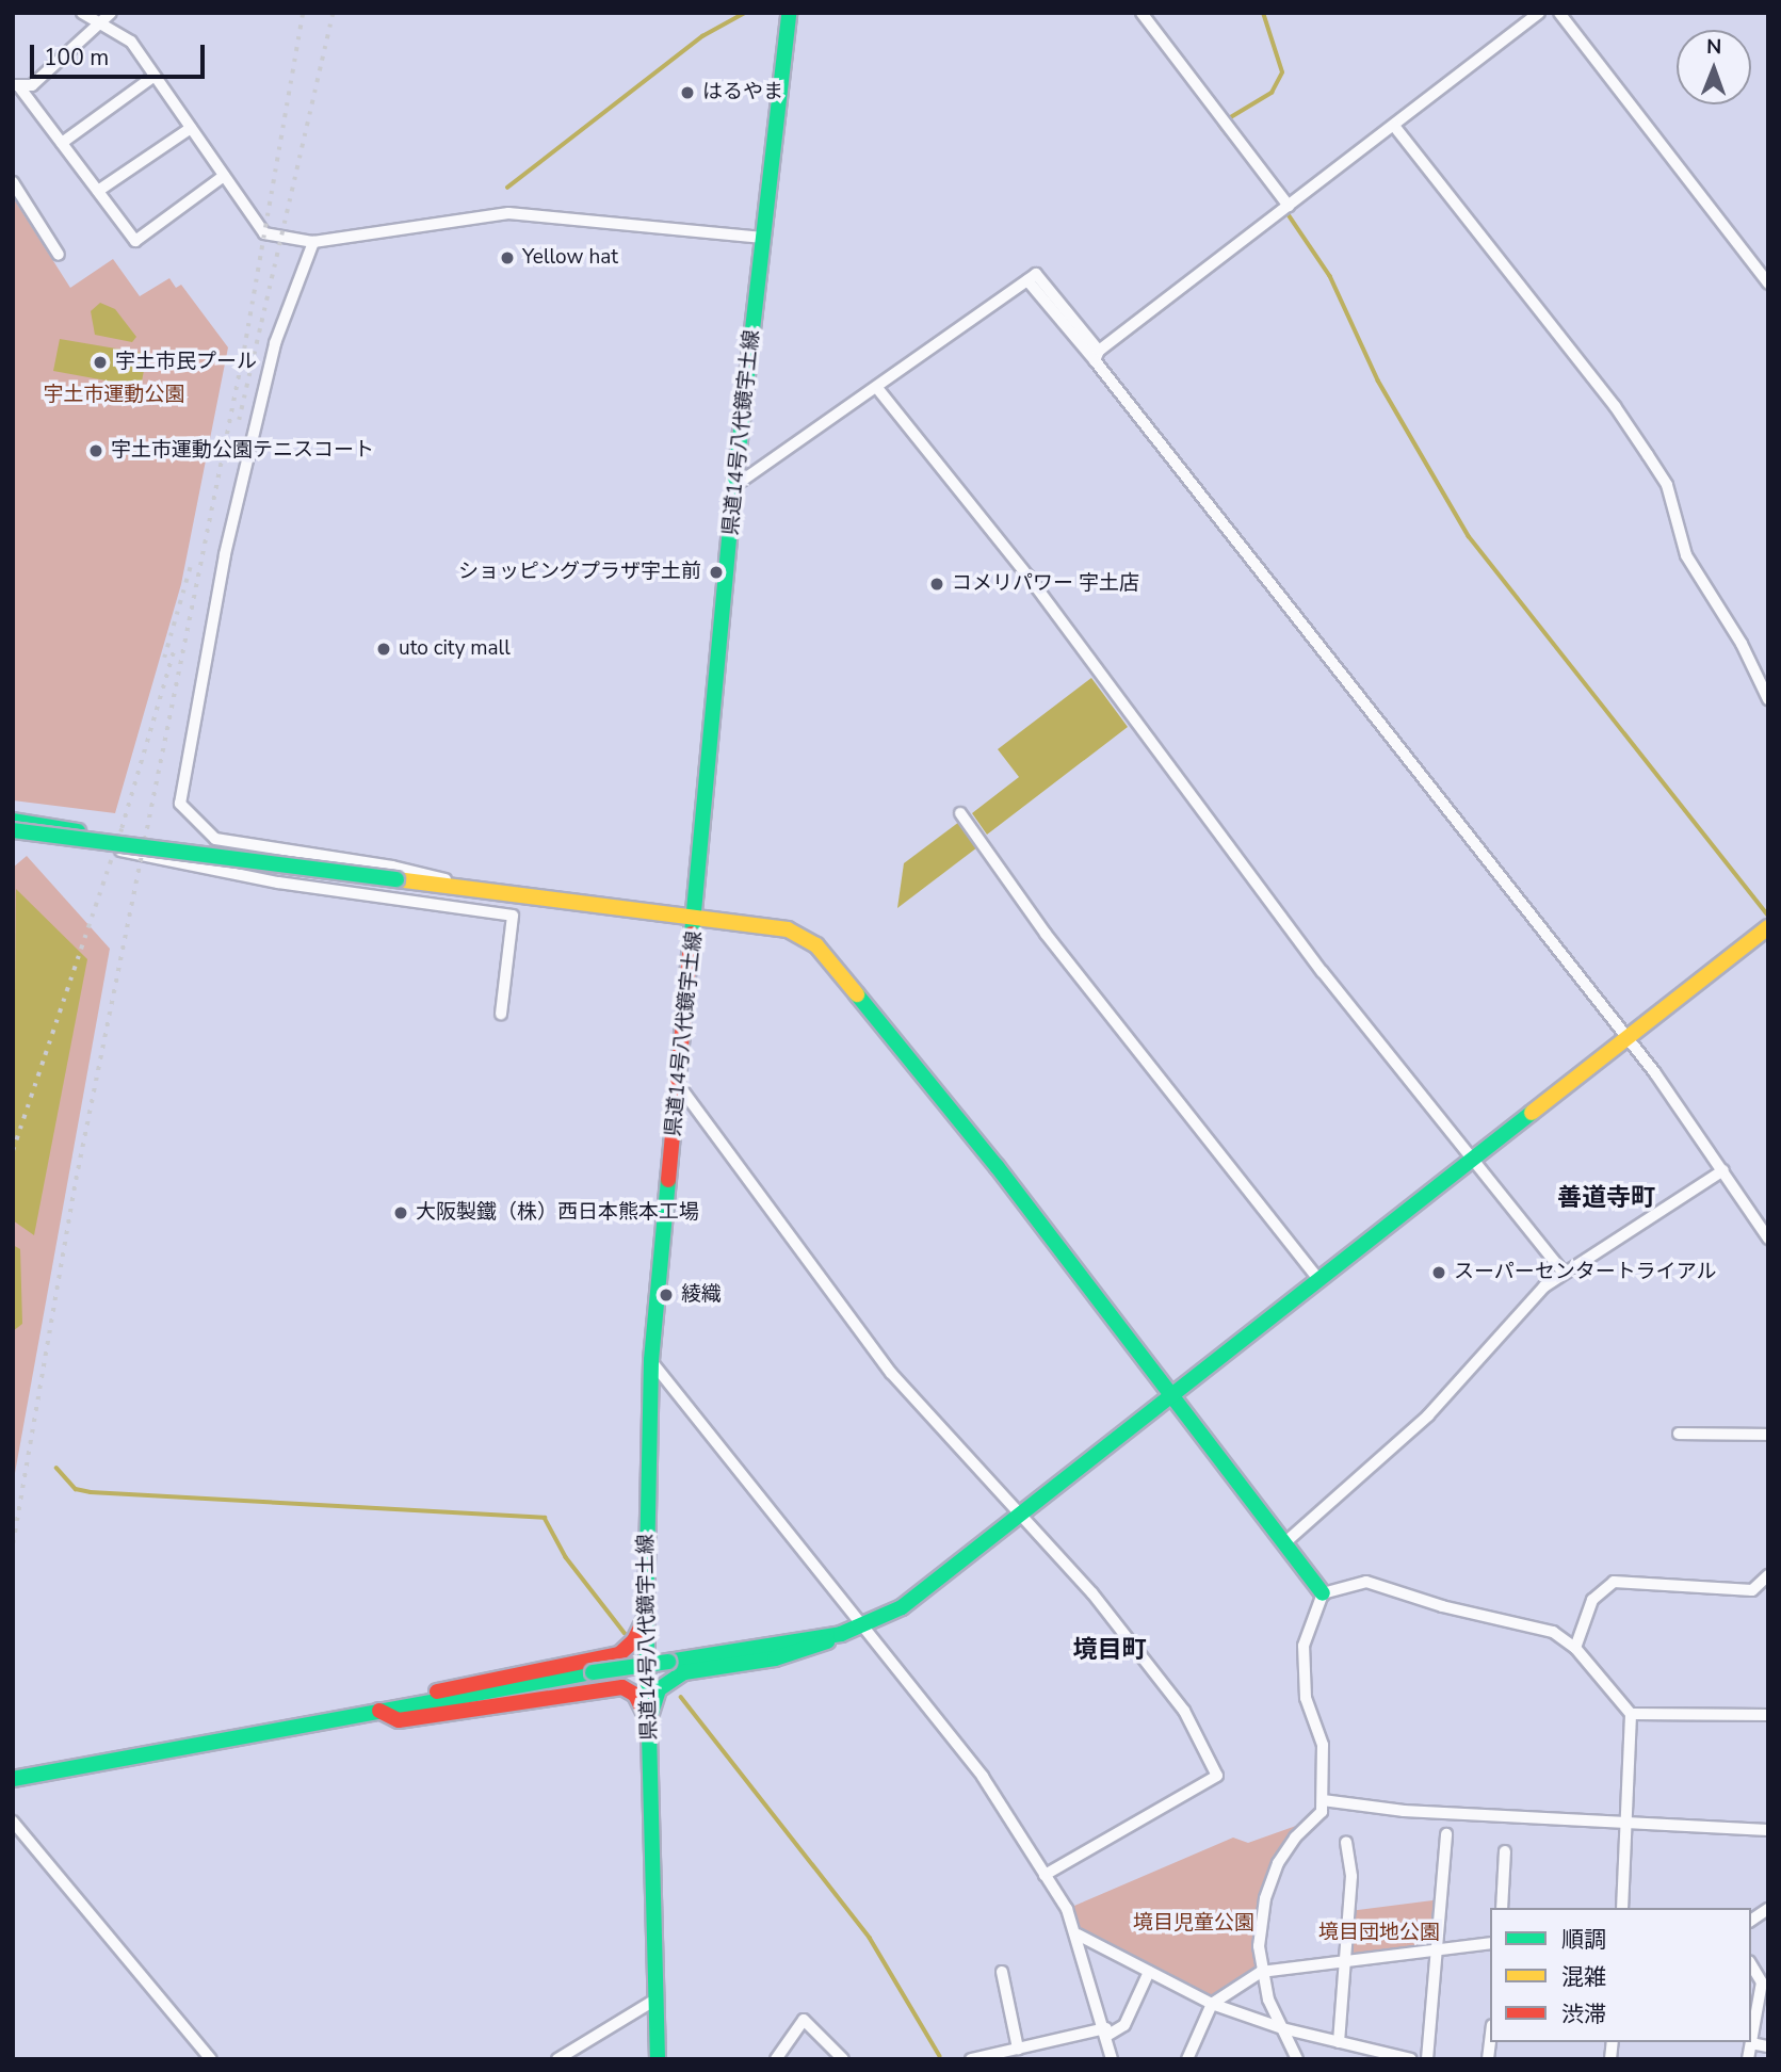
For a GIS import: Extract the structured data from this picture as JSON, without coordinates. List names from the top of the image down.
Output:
{
  "streets": {
    "street": ["県道14号八代鏡宇土線"]
  },
  "districts": ["善道寺町", "境目町"],
  "parks": ["宇土市運動公園", "境目児童公園", "境目団地公園"],
  "places": [
    "はるやま",
    "Yellow hat",
    "宇土市民プール",
    "宇土市運動公園テニスコート",
    "ショッピングプラザ宇土前",
    "コメリパワー 宇土店",
    "uto city mall",
    "大阪製鐵（株）西日本熊本工場",
    "スーパーセンタートライアル",
    "綾織"
  ],
  "legend": ["順調", "混雑", "渋滞"],
  "scale_bar": "100 m",
  "north": "top"
}
